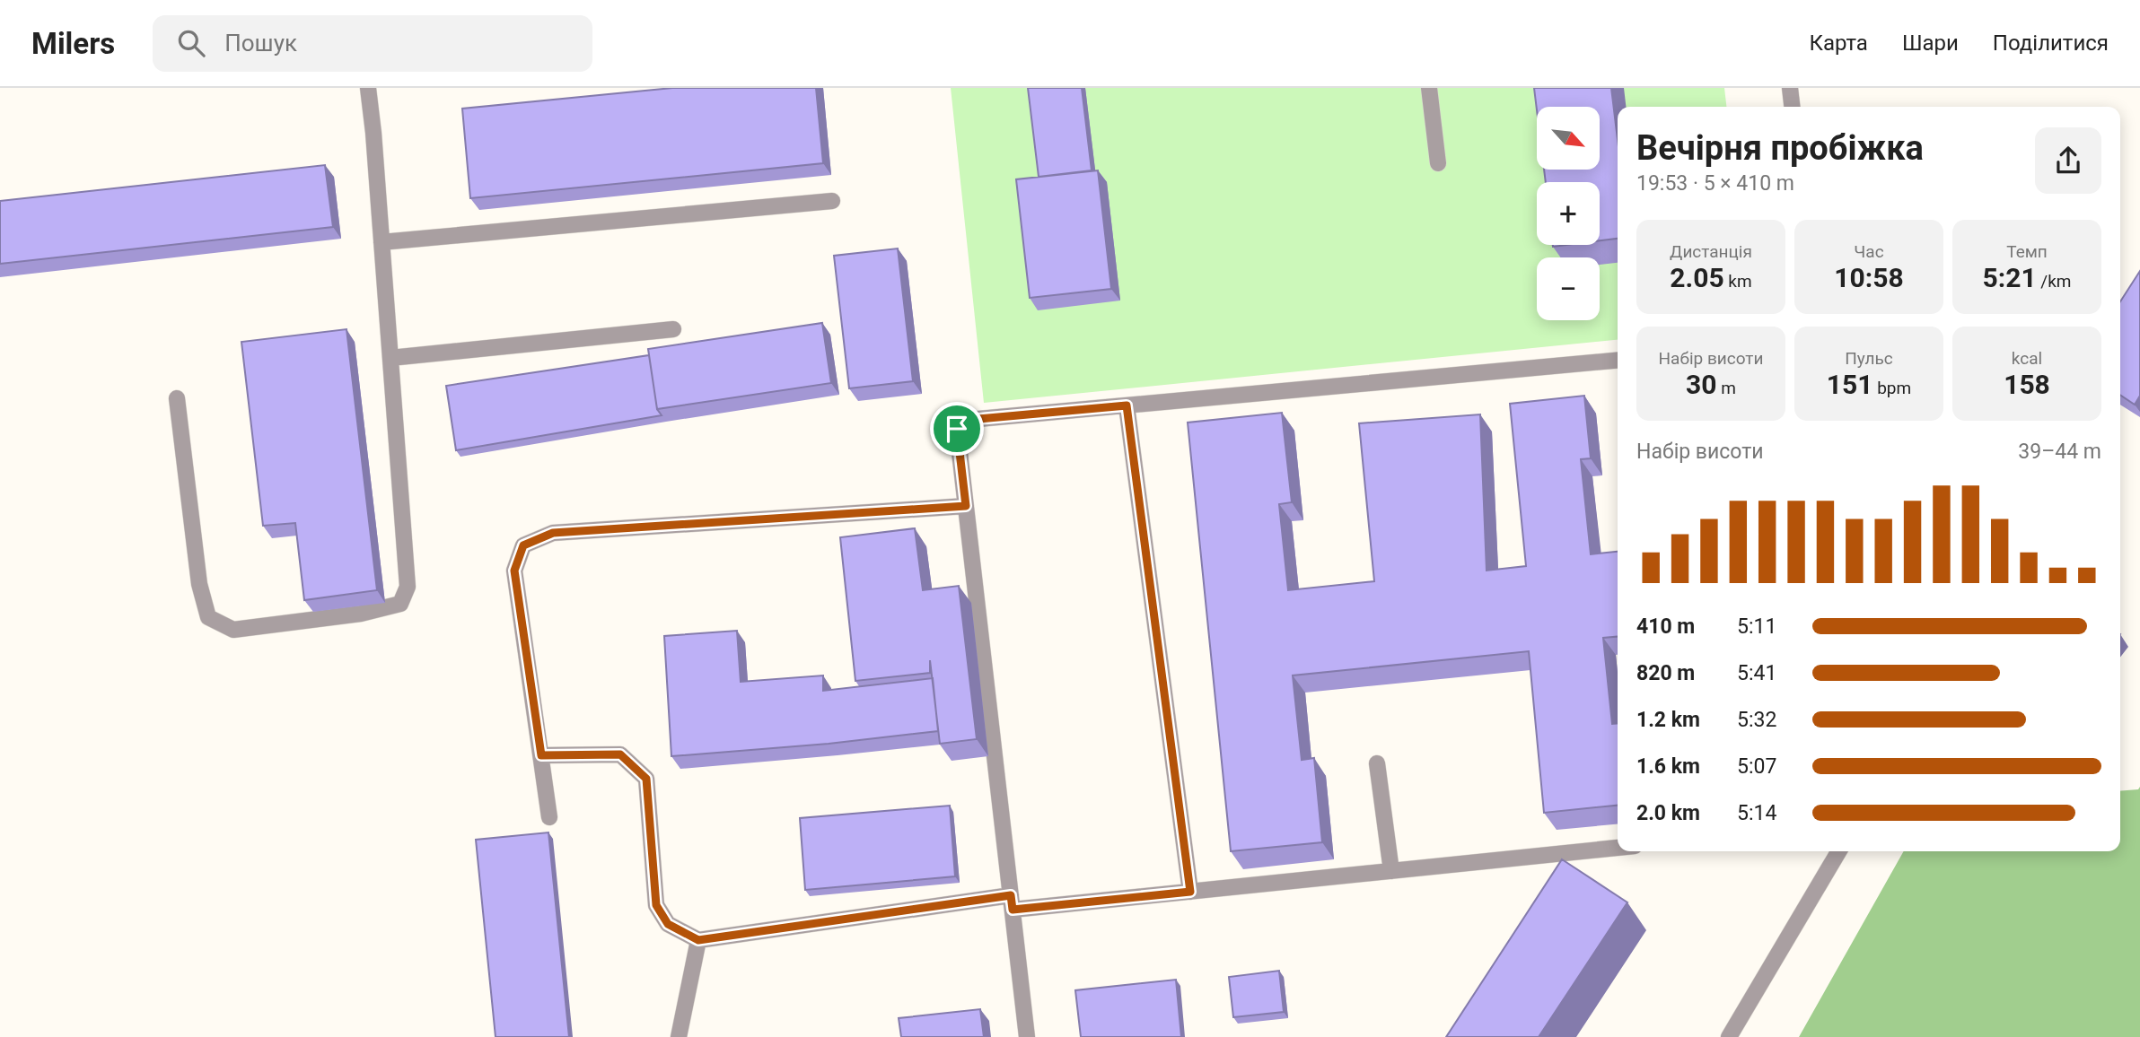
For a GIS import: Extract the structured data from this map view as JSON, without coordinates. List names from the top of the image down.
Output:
{
  "north": "bottom right",
  "page": {
    "header": "Milers",
    "search": "Пошук",
    "nav": ["Карта", "Шари", "Поділитися"],
    "map_buttons": ["+", "−"],
    "heading": ["Вечірня пробіжка", "19:53 · 5 × 410 m"],
    "stats": [
      ["Дистанція", "2.05 km"],
      ["Час", "10:58"],
      ["Темп", "5:21 /km"],
      ["Набір висоти", "30 m"],
      ["Пульс", "151 bpm"],
      ["kcal", "158"]
    ],
    "chart": ["Набір висоти", "39–44 m"],
    "list": [
      {
        "name": "410 m",
        "note": "5:11"
      },
      {
        "name": "820 m",
        "note": "5:41"
      },
      {
        "name": "1.2 km",
        "note": "5:32"
      },
      {
        "name": "1.6 km",
        "note": "5:07"
      },
      {
        "name": "2.0 km",
        "note": "5:14"
      }
    ]
  }
}
